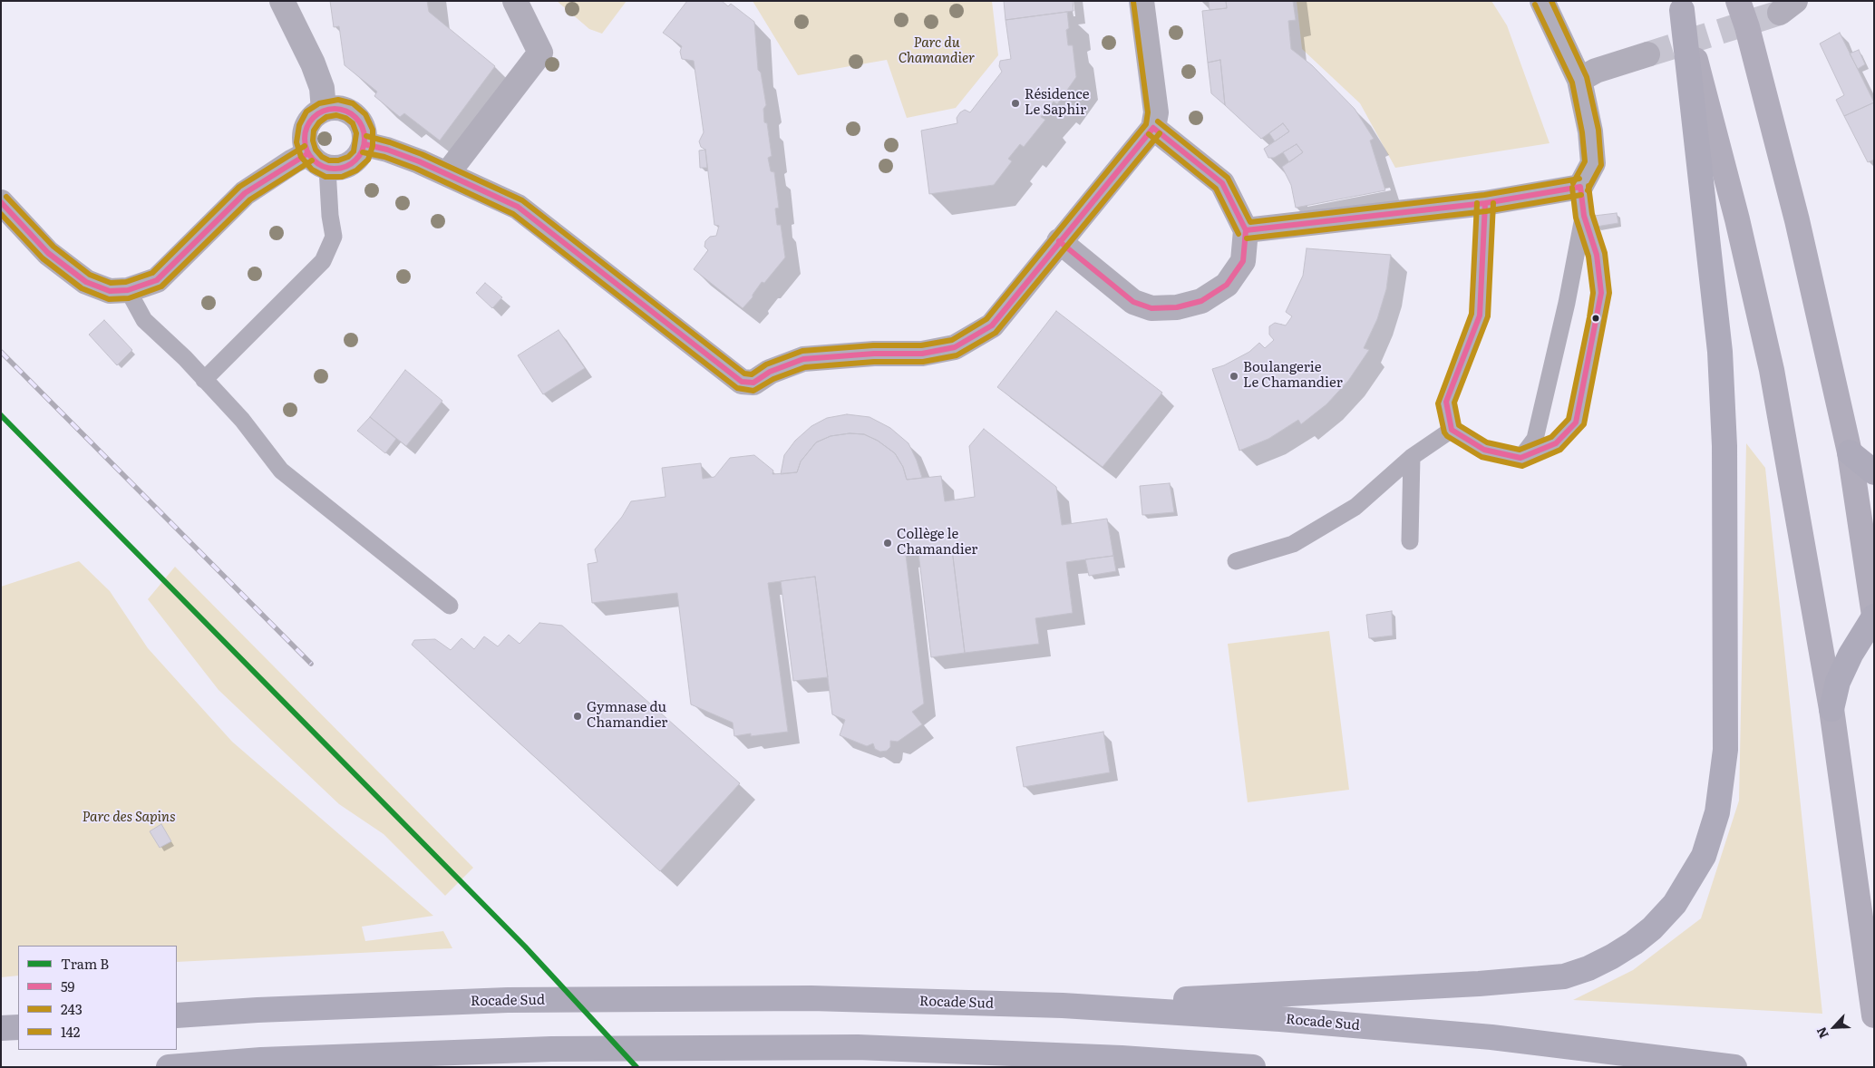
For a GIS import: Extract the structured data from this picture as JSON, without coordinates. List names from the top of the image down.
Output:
{
  "streets": {
    "highway": ["Rocade Sud"]
  },
  "parks": ["Parc du Chamandier", "Parc des Sapins"],
  "places": [
    "Résidence Le Saphir",
    "Boulangerie Le Chamandier",
    "Collège le Chamandier",
    "Gymnase du Chamandier"
  ],
  "lines": [
    "transit line 142",
    "transit line 243",
    "transit line 59",
    "tram line B"
  ],
  "legend": [
    "Tram B",
    "59",
    "243",
    "142"
  ],
  "north": "bottom left"
}
